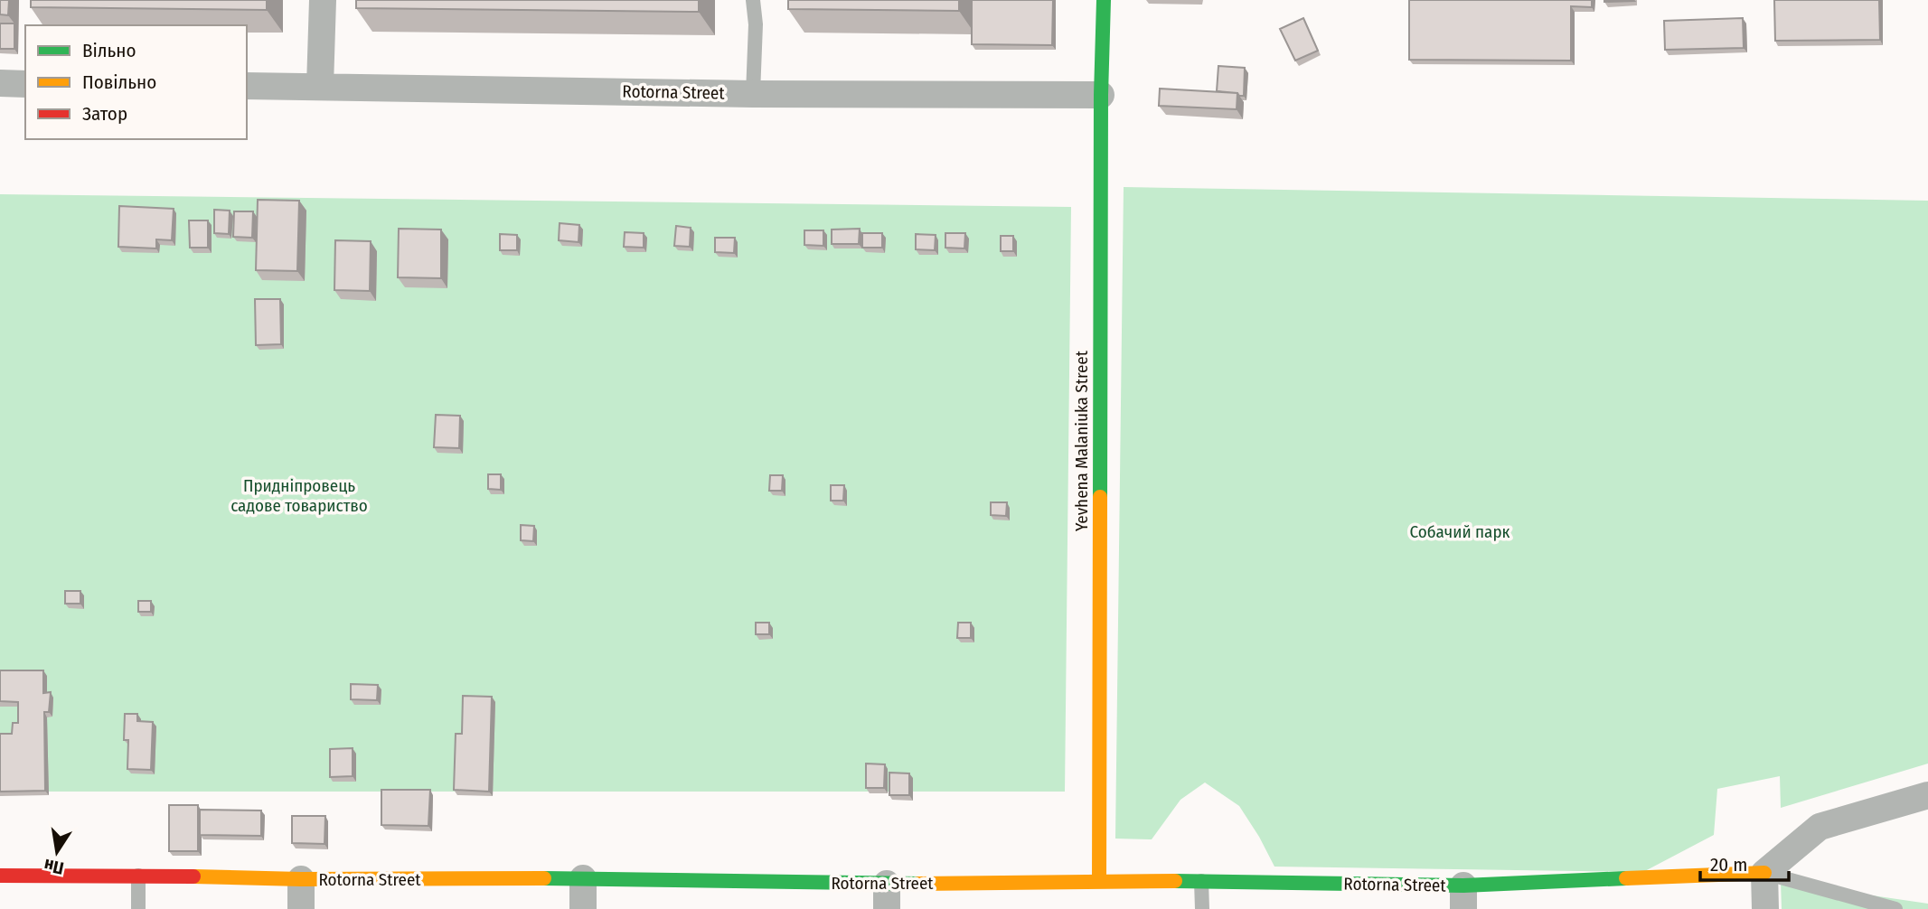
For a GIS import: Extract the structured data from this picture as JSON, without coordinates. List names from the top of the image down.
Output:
{
  "streets": {
    "street": ["Rotorna Street", "Yevhena Malaniuka Street"]
  },
  "crossings": [
    ["Rotorna Street", "Yevhena Malaniuka Street"]
  ],
  "parks": ["Придніпровець садове товариство", "Собачий парк"],
  "legend": ["Вільно", "Повільно", "Затор"],
  "scale_bar": "20 m",
  "north": "bottom"
}
